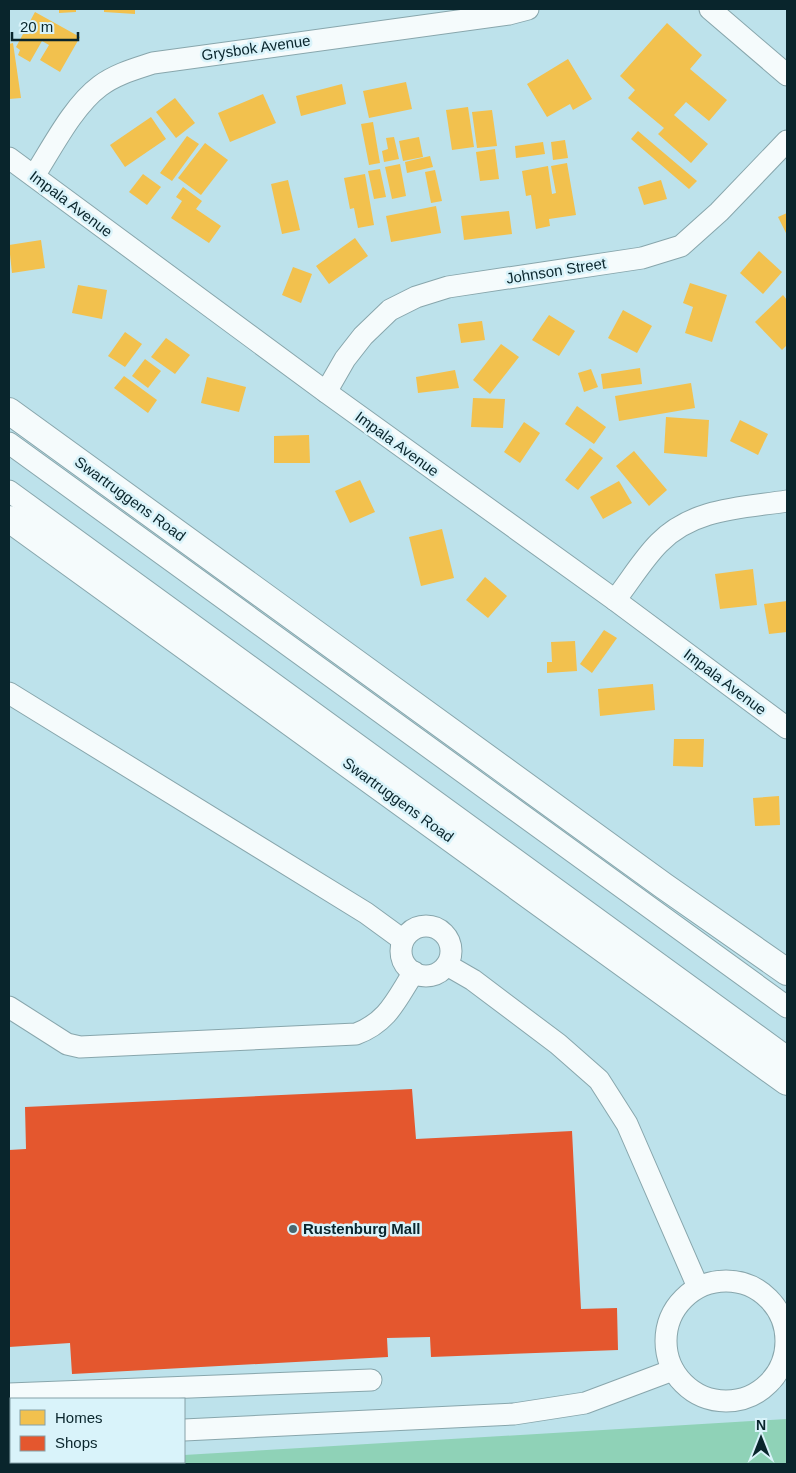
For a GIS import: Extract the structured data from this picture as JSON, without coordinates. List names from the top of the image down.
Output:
{
  "streets": {
    "main road": ["Swartruggens Road"],
    "street": ["Grysbok Avenue", "Impala Avenue", "Johnson Street"]
  },
  "crossings": [
    ["Grysbok Avenue", "Impala Avenue"],
    ["Impala Avenue", "Johnson Street"]
  ],
  "places": ["Rustenburg Mall"],
  "legend": ["Homes", "Shops"],
  "scale_bar": "20 m",
  "north": "top"
}
